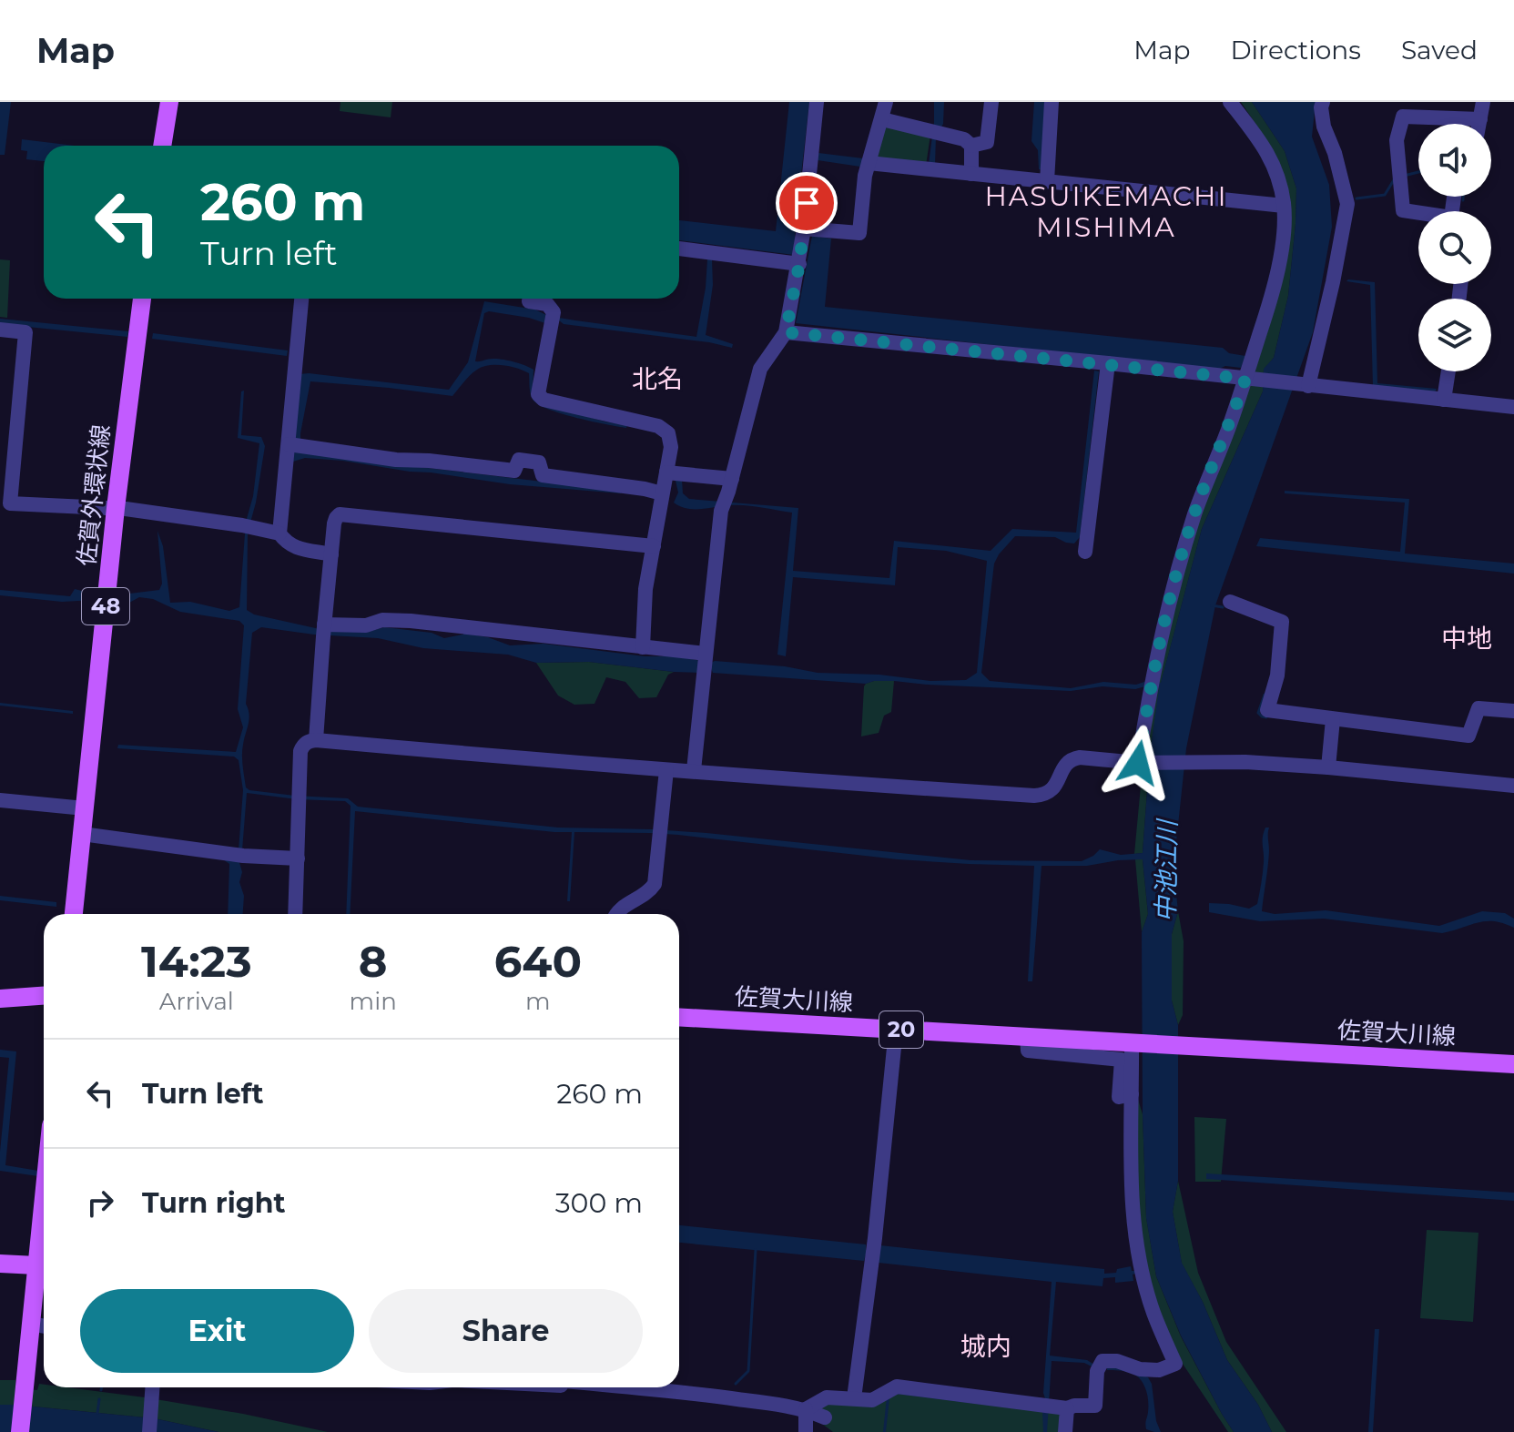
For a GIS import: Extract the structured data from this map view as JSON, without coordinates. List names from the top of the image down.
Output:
{
  "streets": {
    "main road": [
      "佐賀外環状線",
      "48",
      "佐賀大川線",
      "20"
    ]
  },
  "districts": [
    "HASUIKEMACHI MISHIMA",
    "北名",
    "中地",
    "城内"
  ],
  "water": ["中池江川"],
  "page": {
    "header": "Map",
    "nav": ["Map", "Directions", "Saved"],
    "turn": ["260 m", "Turn left"],
    "eta": [
      "14:23",
      "Arrival",
      "8",
      "min",
      "640",
      "m"
    ],
    "list": [
      {
        "name": "Turn left",
        "value": "260 m"
      },
      {
        "name": "Turn right",
        "value": "300 m"
      }
    ],
    "buttons": ["Exit", "Share"]
  }
}
